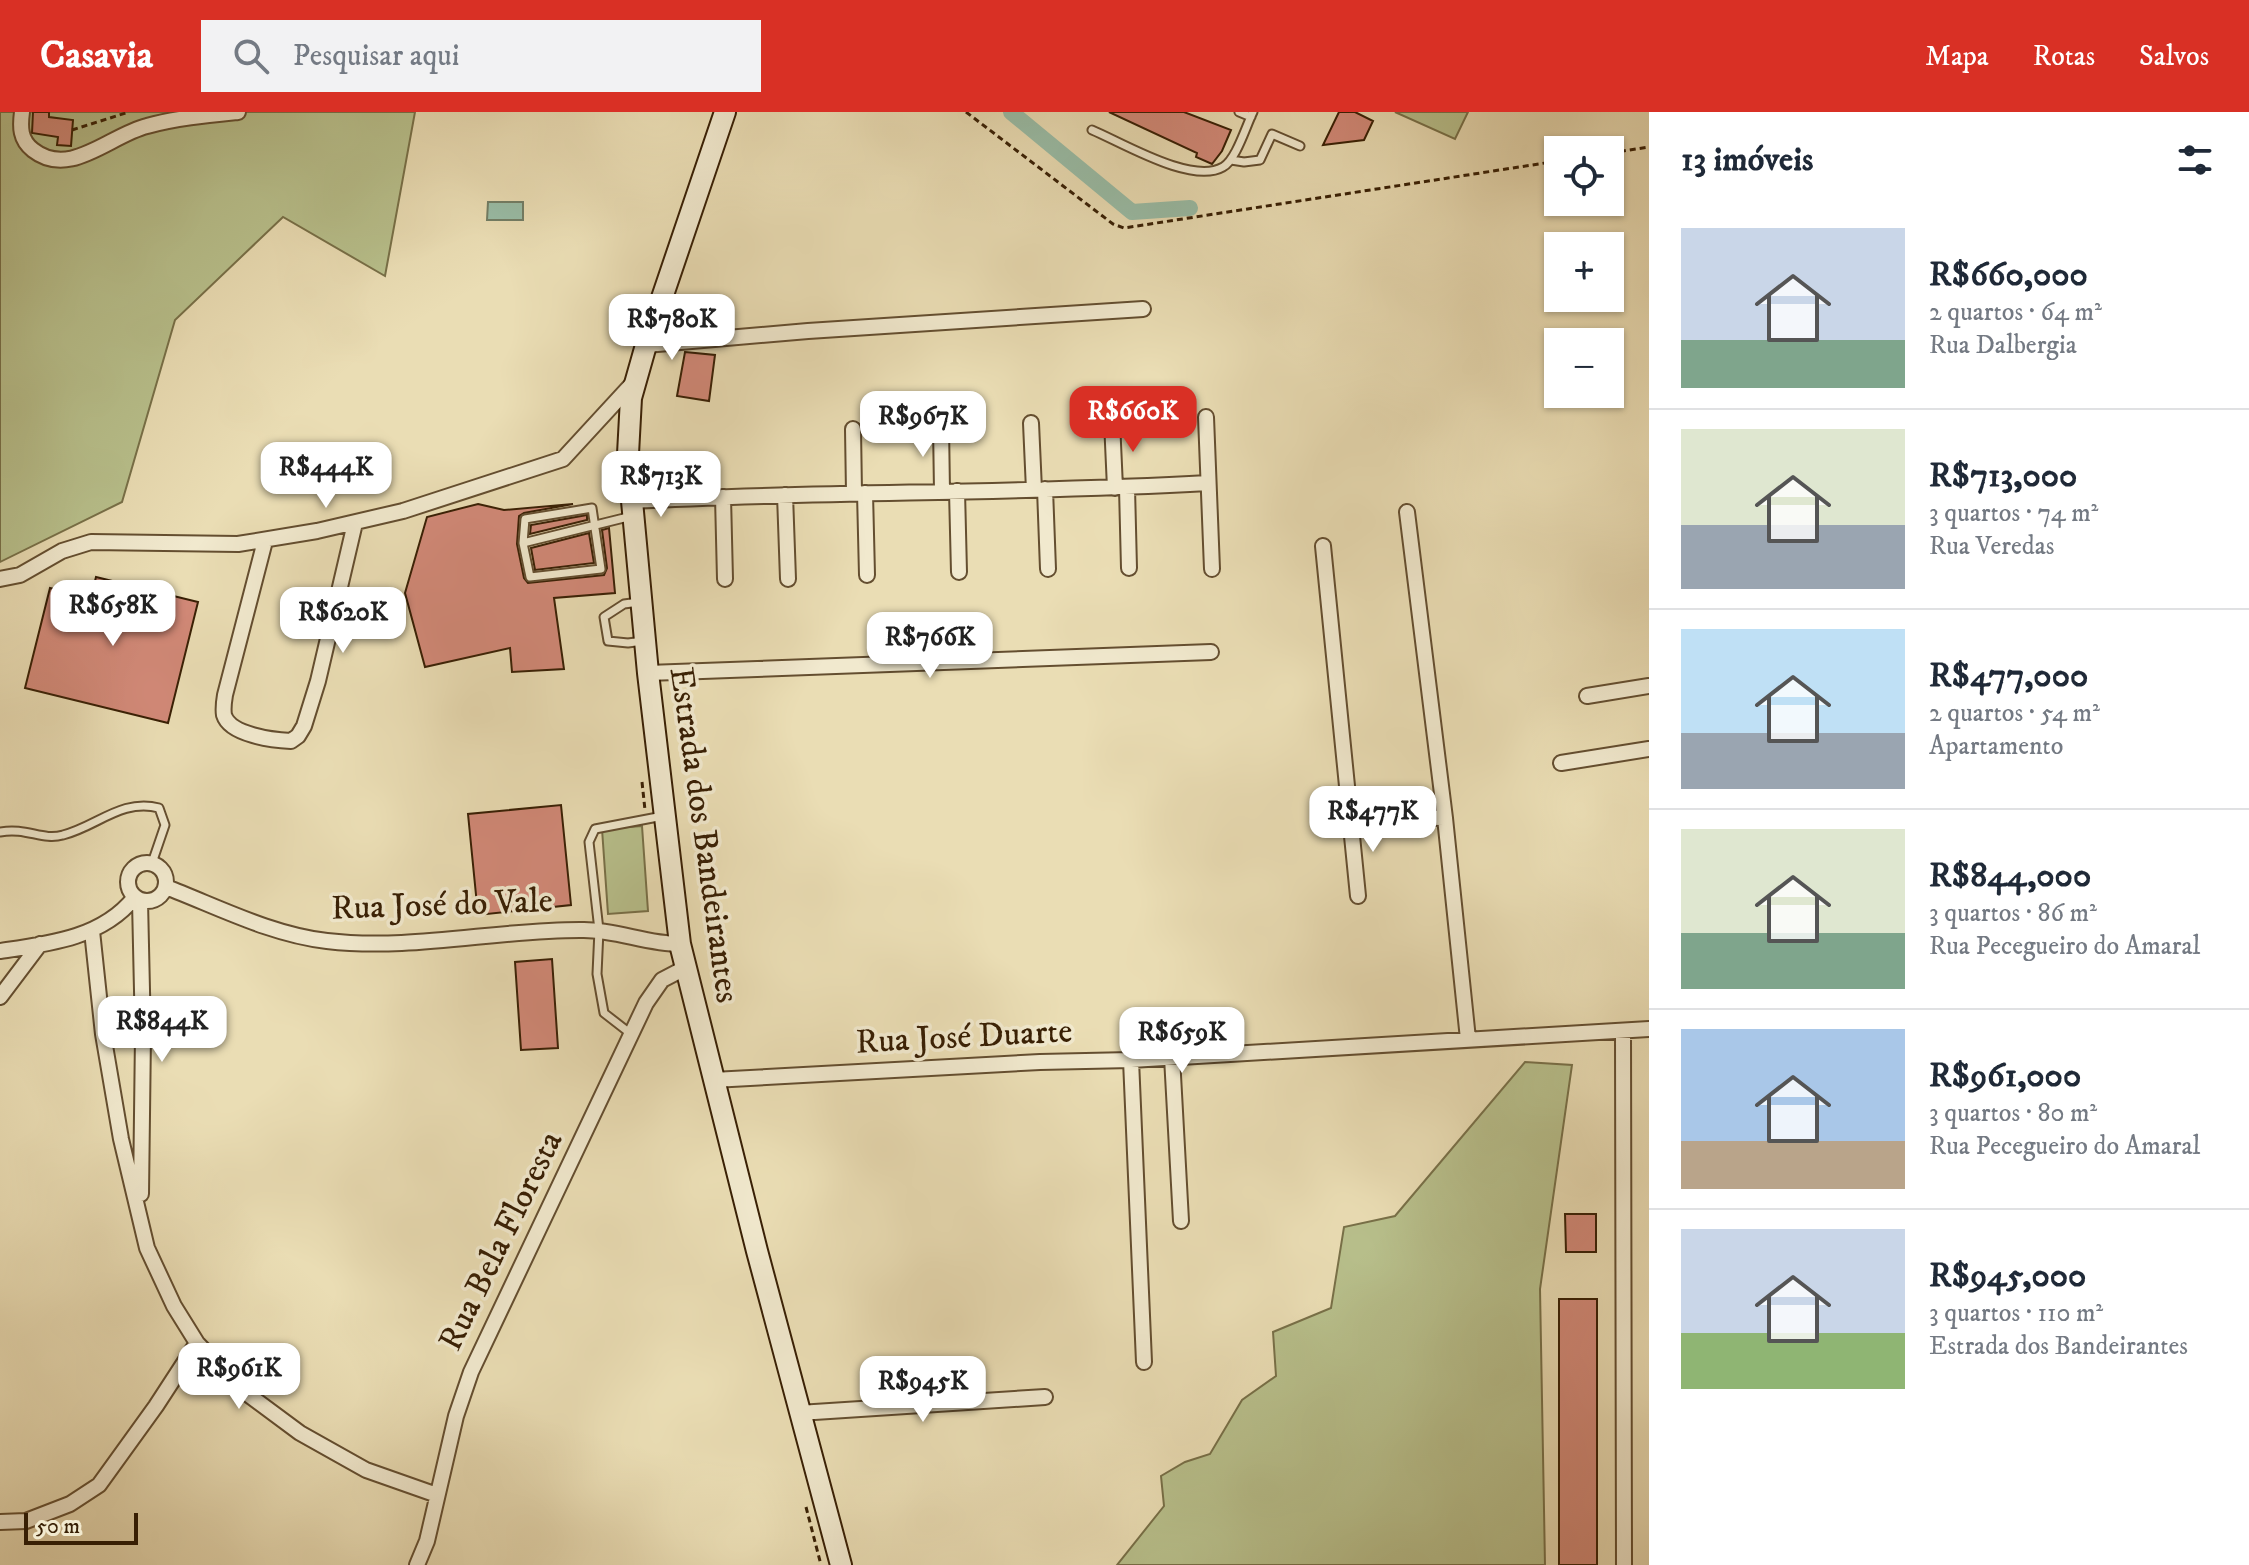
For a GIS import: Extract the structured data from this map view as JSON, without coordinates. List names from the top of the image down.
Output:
{
  "streets": {
    "main road": ["Estrada dos Bandeirantes"],
    "street": ["Rua José do Vale", "Rua José Duarte", "Rua Bela Floresta"]
  },
  "crossings": [
    ["Estrada dos Bandeirantes", "Rua José do Vale"],
    ["Estrada dos Bandeirantes", "Rua José Duarte"],
    ["Estrada dos Bandeirantes", "Rua Bela Floresta"]
  ],
  "scale_bar": "50 m",
  "page": {
    "header": "Casavia",
    "search": "Pesquisar aqui",
    "nav": ["Mapa", "Rotas", "Salvos"],
    "heading": "13 imóveis",
    "map_buttons": ["+", "−"],
    "list": [
      {
        "name": "R$660,000",
        "note": "2 quartos · 64 m² · Rua Dalbergia"
      },
      {
        "name": "R$713,000",
        "note": "3 quartos · 74 m² · Rua Veredas"
      },
      {
        "name": "R$477,000",
        "note": "2 quartos · 54 m² · Apartamento"
      },
      {
        "name": "R$844,000",
        "note": "3 quartos · 86 m² · Rua Pecegueiro do Amaral"
      },
      {
        "name": "R$961,000",
        "note": "3 quartos · 80 m² · Rua Pecegueiro do Amaral"
      },
      {
        "name": "R$945,000",
        "note": "3 quartos · 110 m² · Estrada dos Bandeirantes"
      }
    ],
    "price": [
      "R$780K",
      "R$660K",
      "R$967K",
      "R$444K",
      "R$713K",
      "R$658K",
      "R$620K",
      "R$766K",
      "R$477K",
      "R$844K",
      "R$659K",
      "R$961K",
      "R$945K"
    ],
    "scale": "50 m"
  }
}
